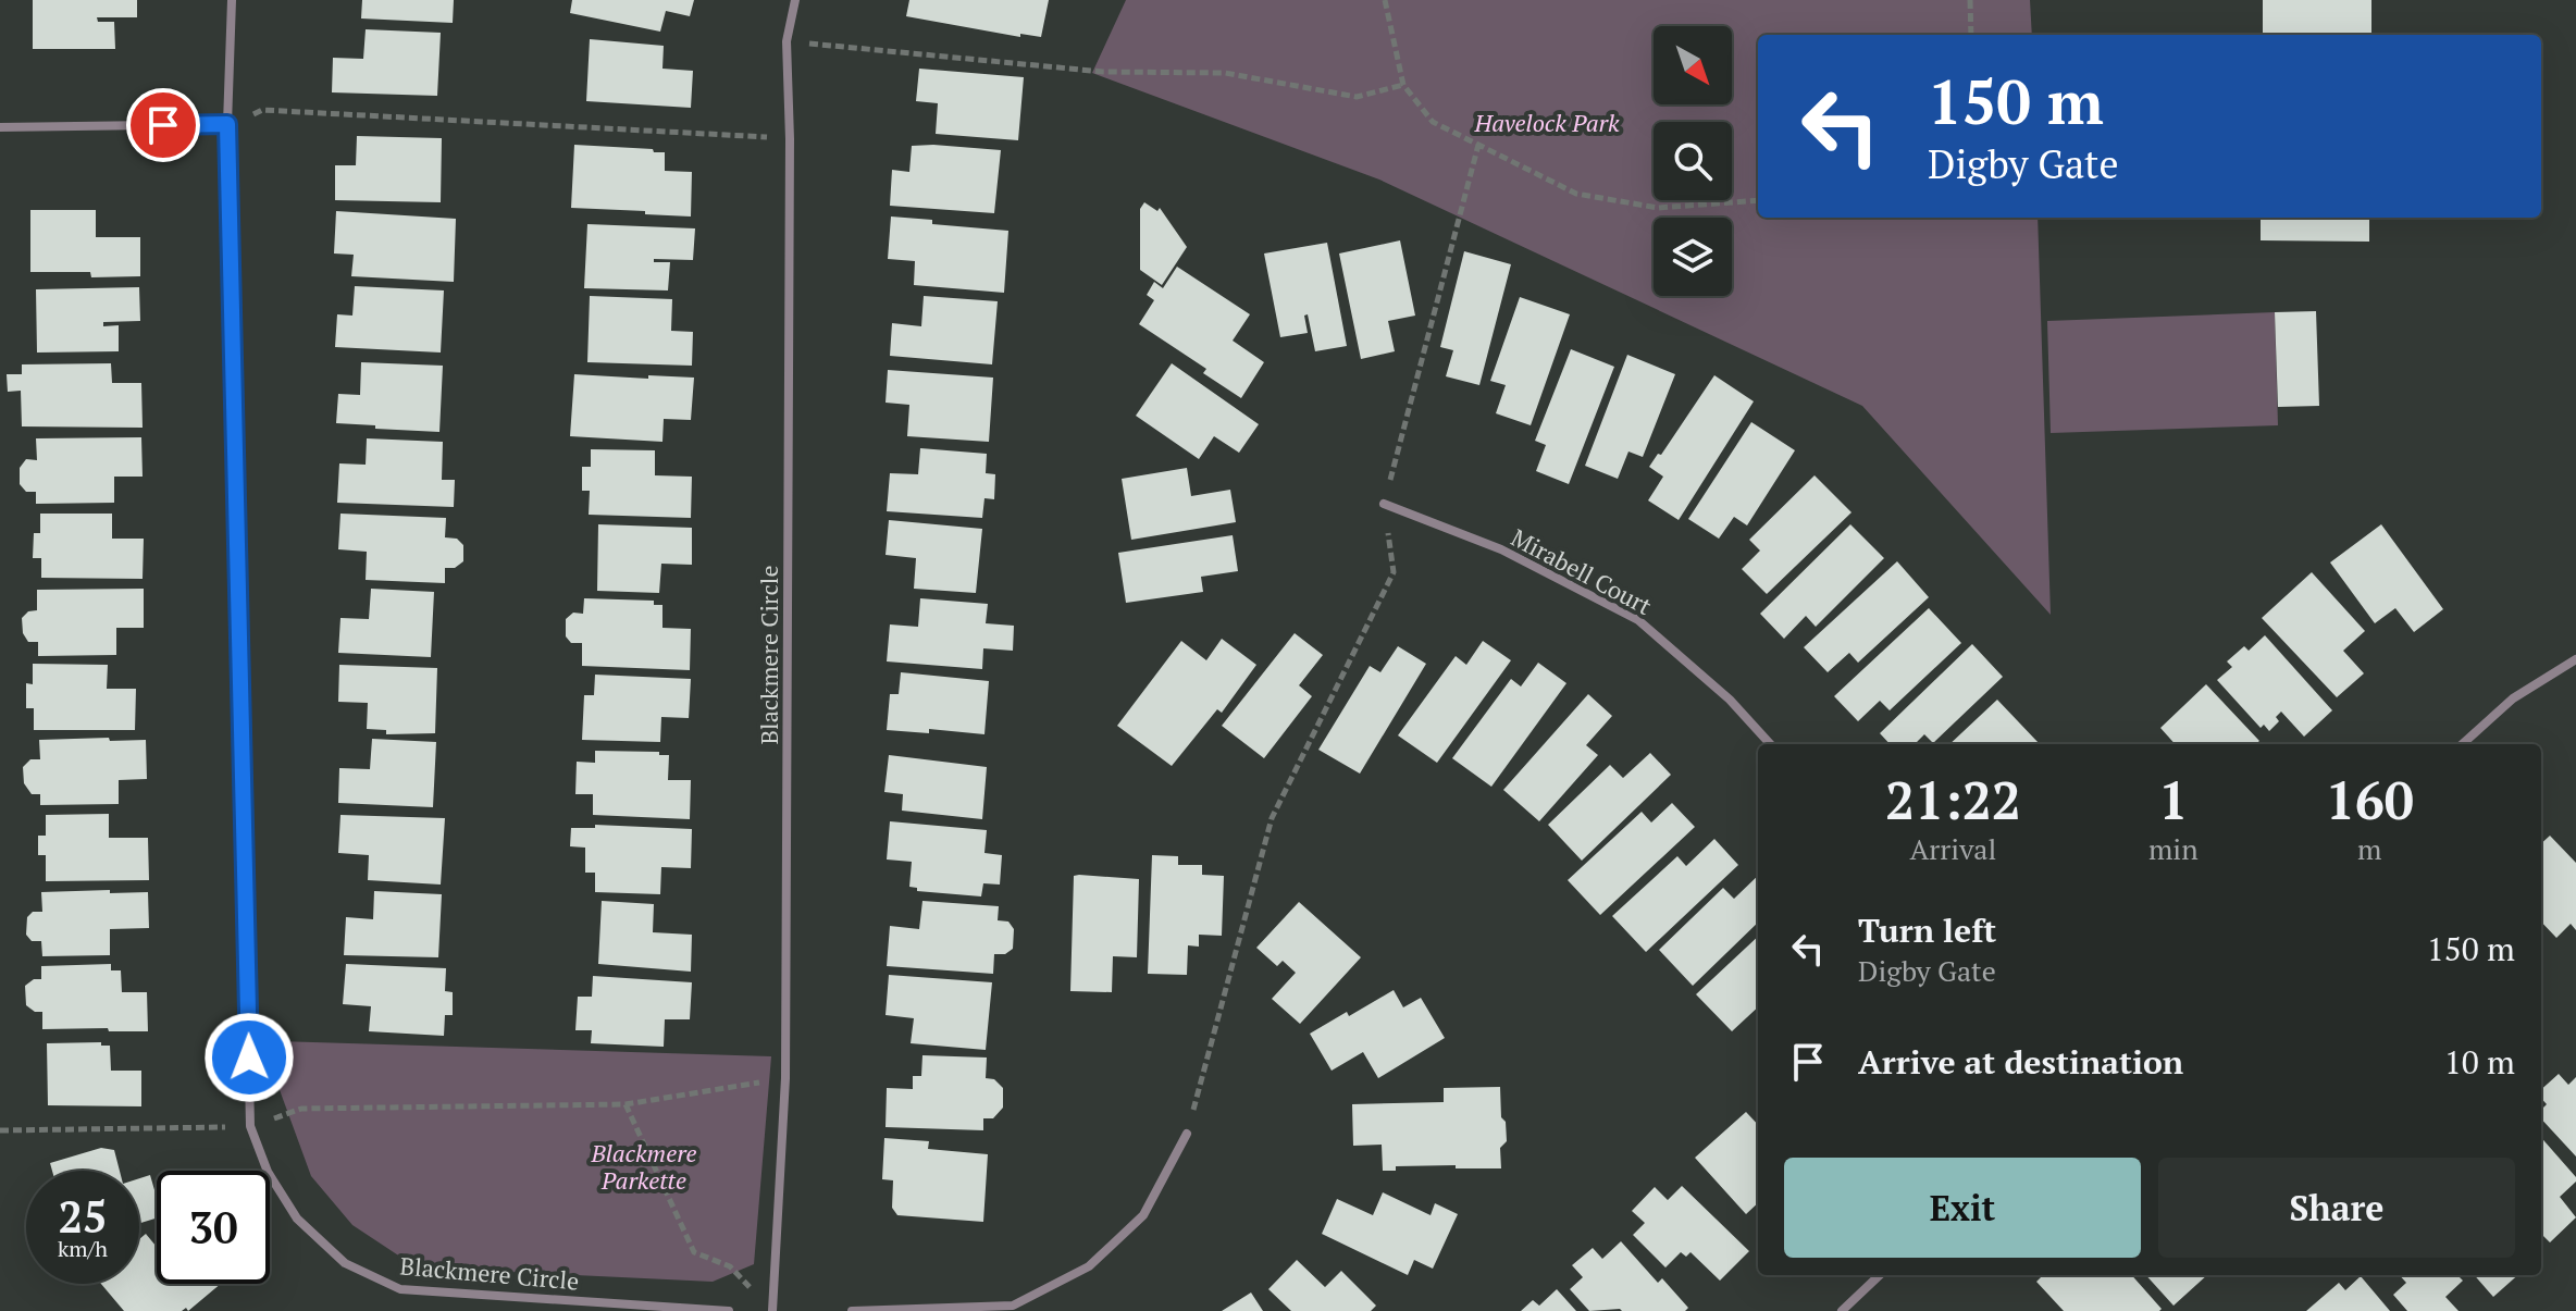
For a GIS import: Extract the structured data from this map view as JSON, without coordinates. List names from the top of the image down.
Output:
{
  "streets": {
    "street": ["Mirabell Court", "Blackmere Circle"]
  },
  "parks": ["Havelock Park", "Blackmere Parkette"],
  "north": "bottom right",
  "page": {
    "turn": ["150 m", "Digby Gate"],
    "eta": [
      "21:22",
      "Arrival",
      "1",
      "min",
      "160",
      "m"
    ],
    "list": [
      {
        "name": "Turn left",
        "note": "Digby Gate",
        "value": "150 m"
      },
      {
        "name": "Arrive at destination",
        "value": "10 m"
      }
    ],
    "buttons": ["Exit", "Share"],
    "speed": "25 km/h",
    "limit": "30"
  }
}
